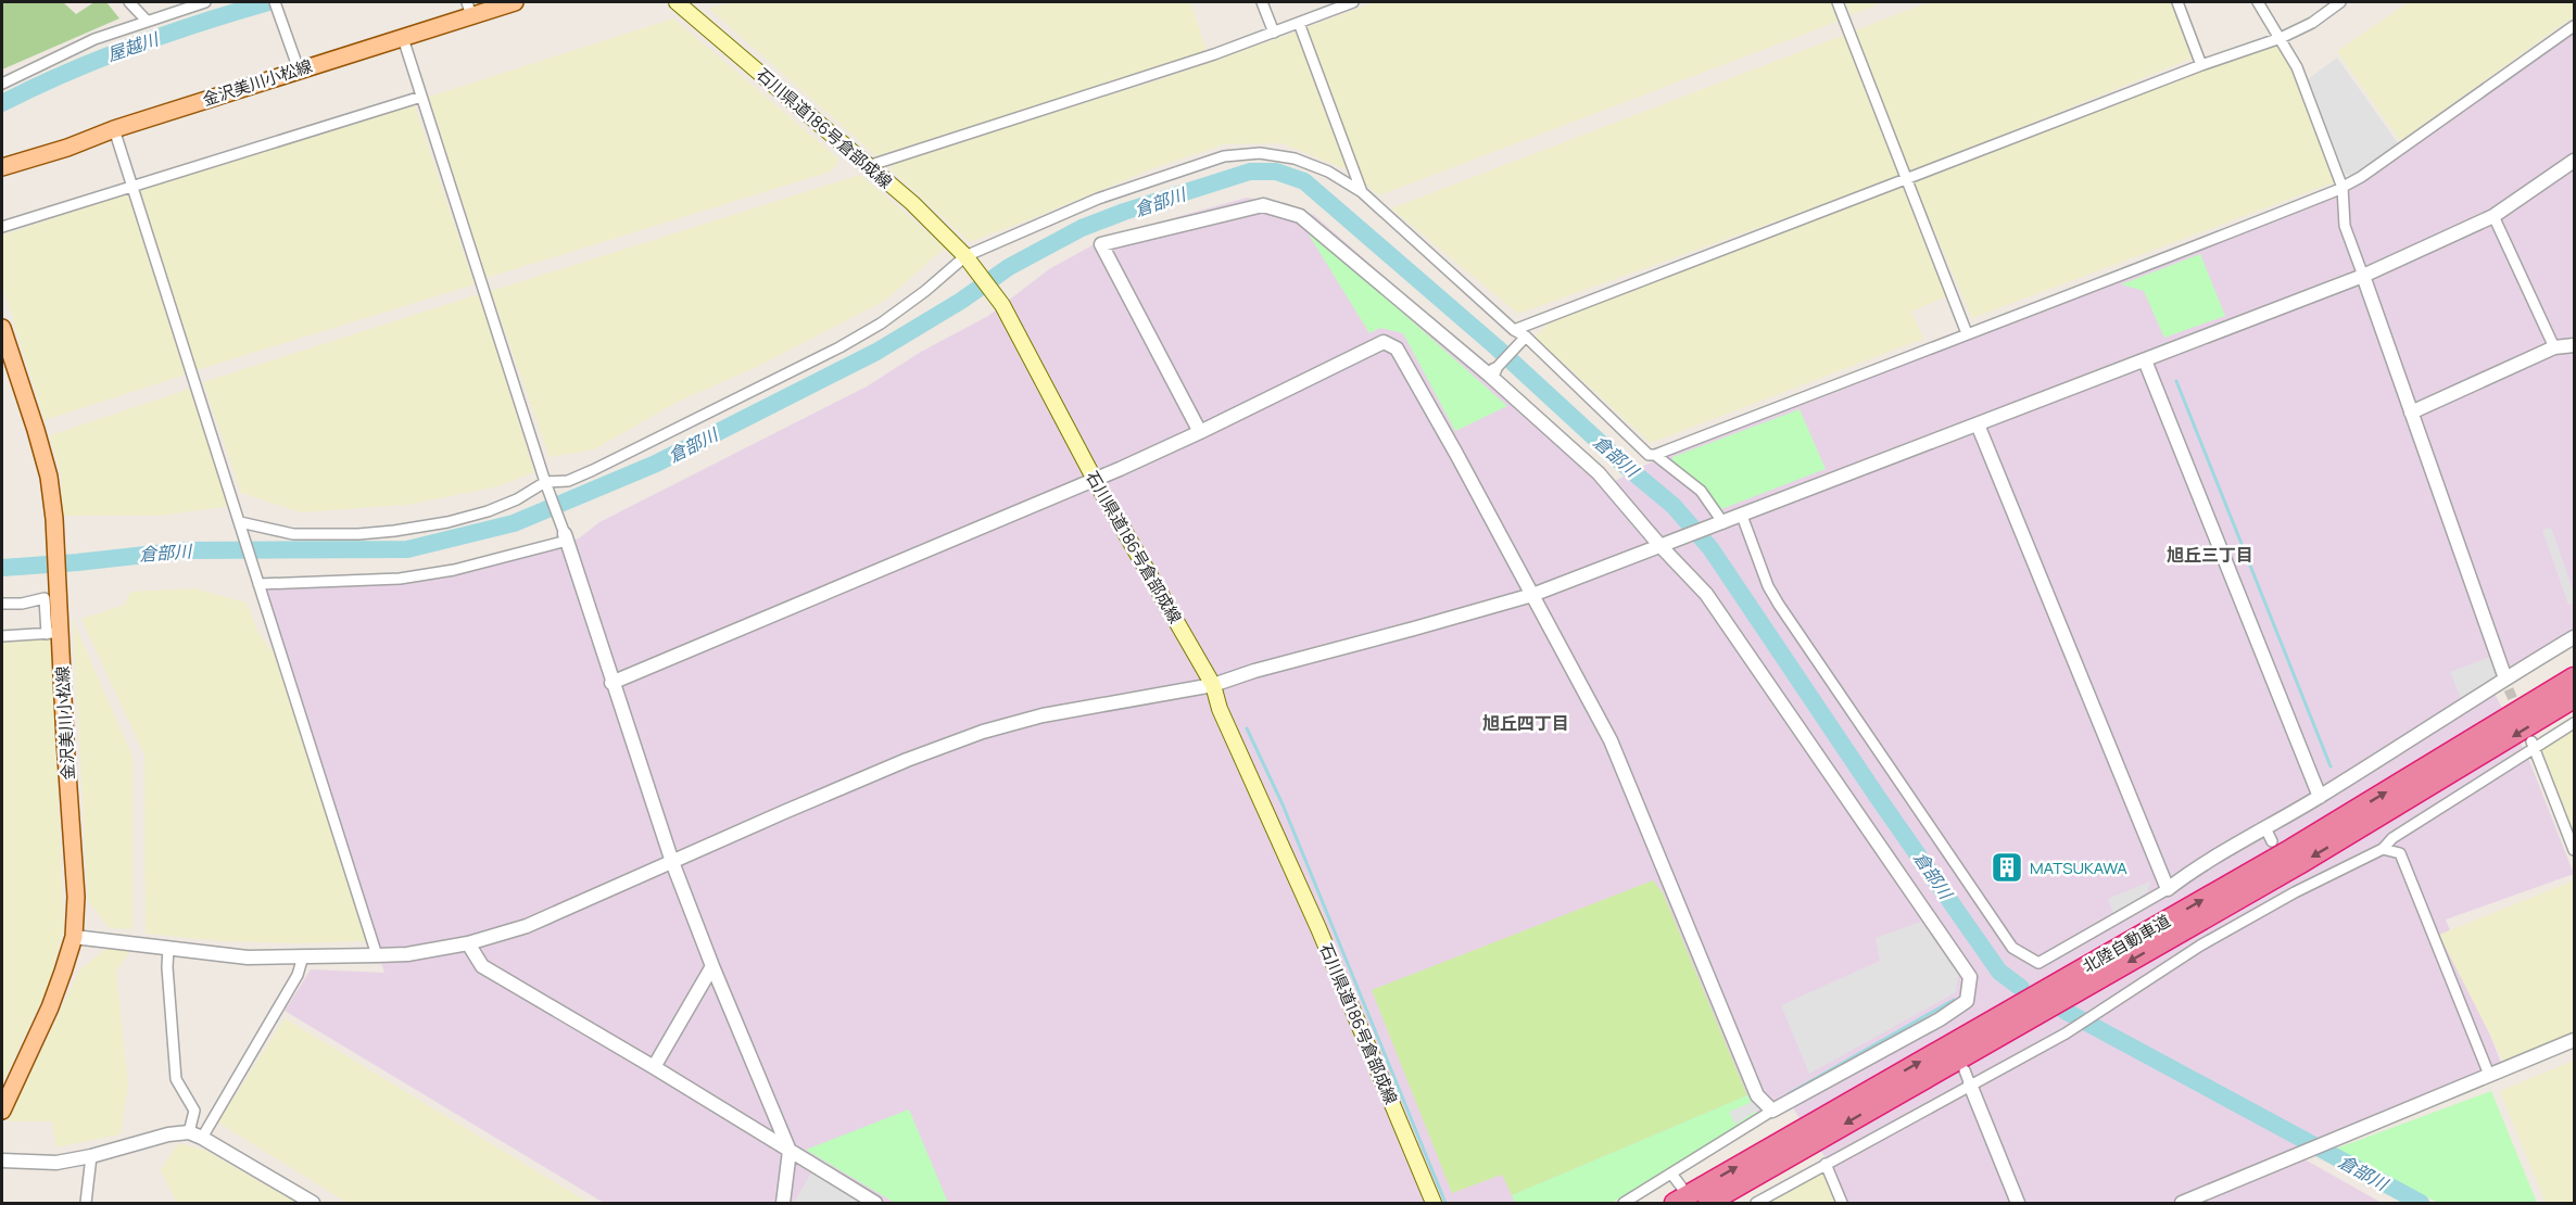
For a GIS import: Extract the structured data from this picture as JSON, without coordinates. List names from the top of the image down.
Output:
{
  "streets": {
    "highway": ["北陸自動車道"],
    "main road": ["金沢美川小松線", "石川県道186号倉部成線"]
  },
  "districts": ["旭丘三丁目", "旭丘四丁目"],
  "water": ["屋越川", "倉部川"],
  "places": {
    "building": ["MATSUKAWA"]
  }
}
